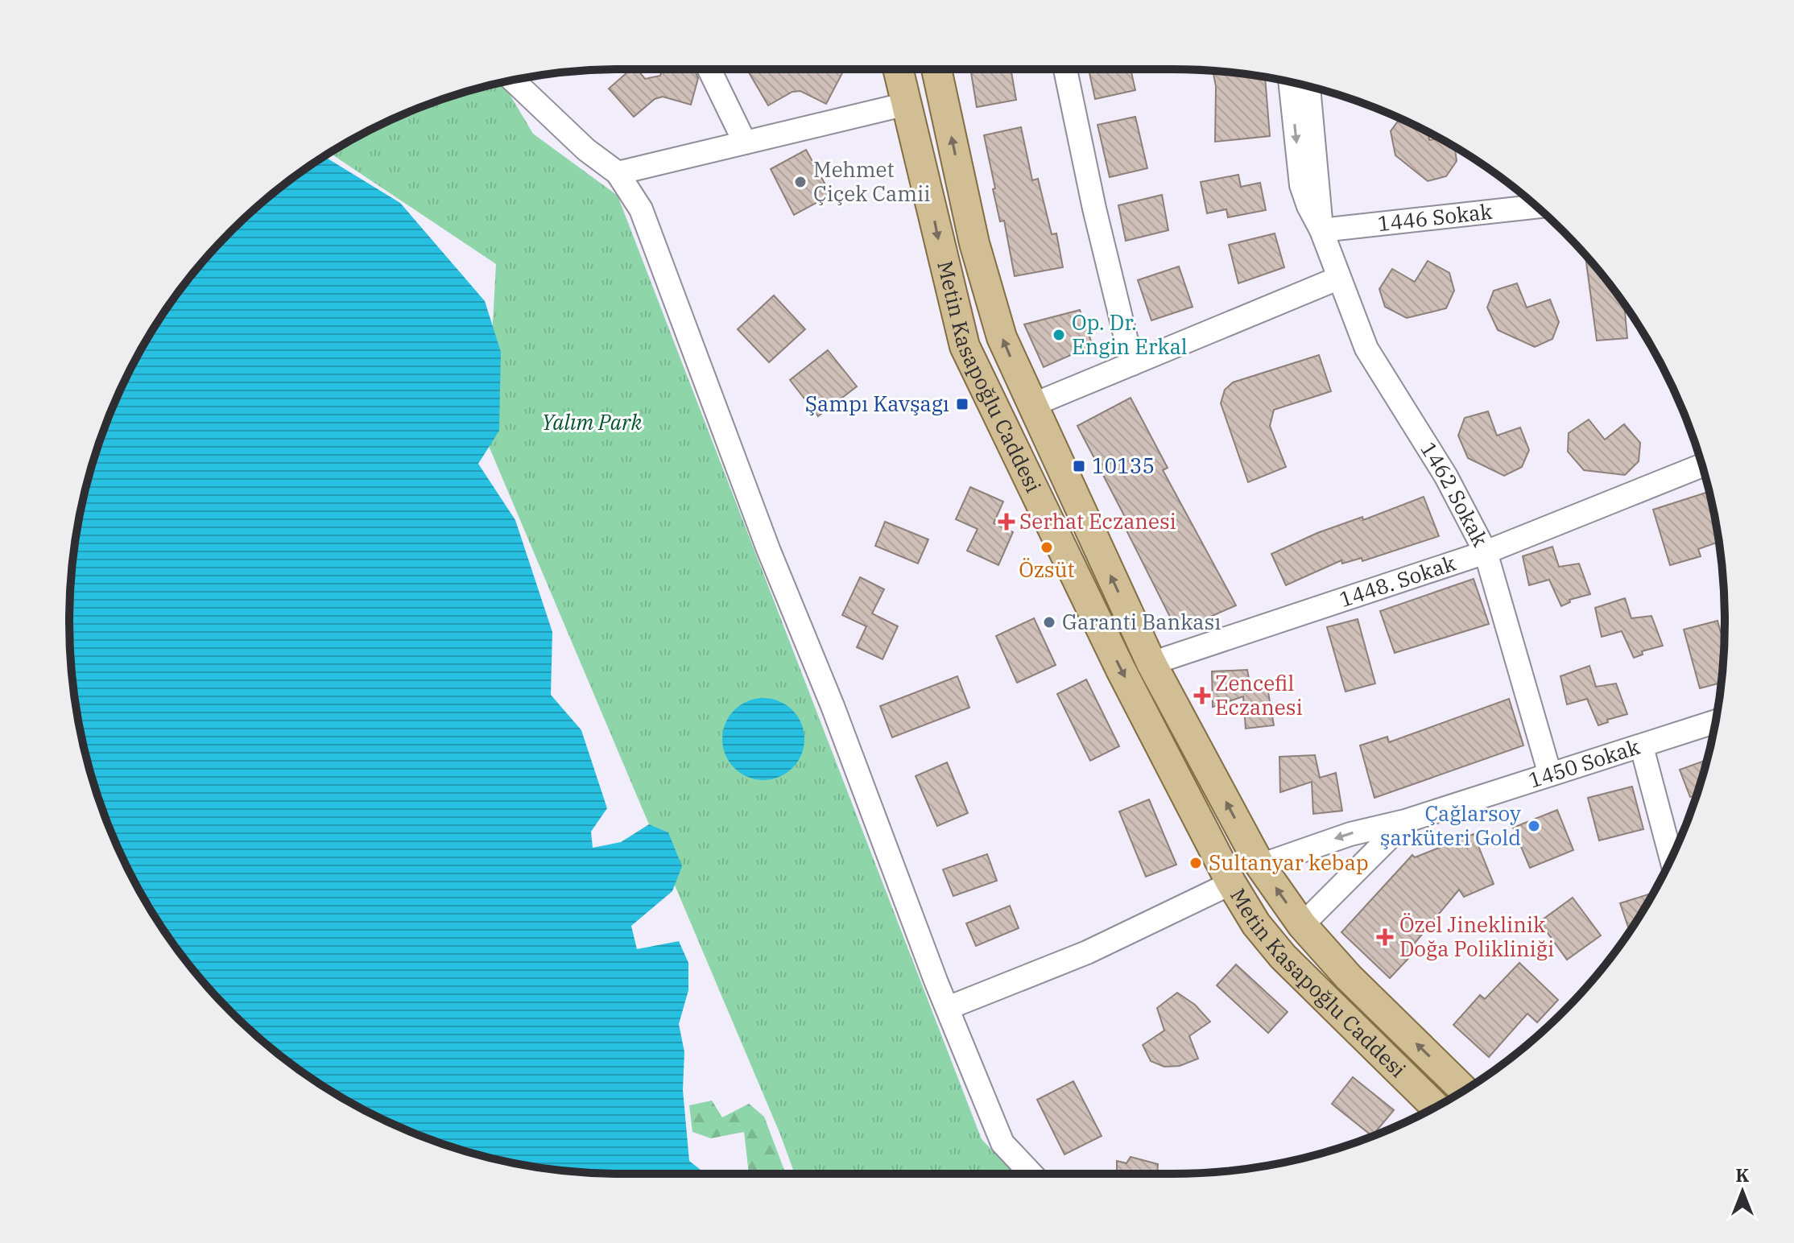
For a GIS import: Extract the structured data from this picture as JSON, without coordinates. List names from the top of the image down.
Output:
{
  "streets": {
    "main road": ["Metin Kasapoğlu Caddesi"],
    "street": [
      "1446 Sokak",
      "1462 Sokak",
      "1448. Sokak",
      "1450 Sokak"
    ]
  },
  "crossings": [
    ["1446 Sokak", "1462 Sokak"],
    ["Metin Kasapoğlu Caddesi", "1448. Sokak"],
    ["Metin Kasapoğlu Caddesi", "1450 Sokak"],
    ["1462 Sokak", "1448. Sokak"],
    ["1462 Sokak", "1450 Sokak"]
  ],
  "parks": ["Yalım Park"],
  "places": {
    "other": [
      "Mehmet Çiçek Camii",
      "Op. Dr. Engin Erkal",
      "Özsüt",
      "Garanti Bankası",
      "Çağlarsoy şarküteri Gold",
      "Sultanyar kebap"
    ],
    "transit": ["Şampı Kavşagı", "10135"],
    "health": ["Serhat Eczanesi", "Zencefil Eczanesi", "Özel Jineklinik Doğa Polikliniği"]
  },
  "north": "top"
}
